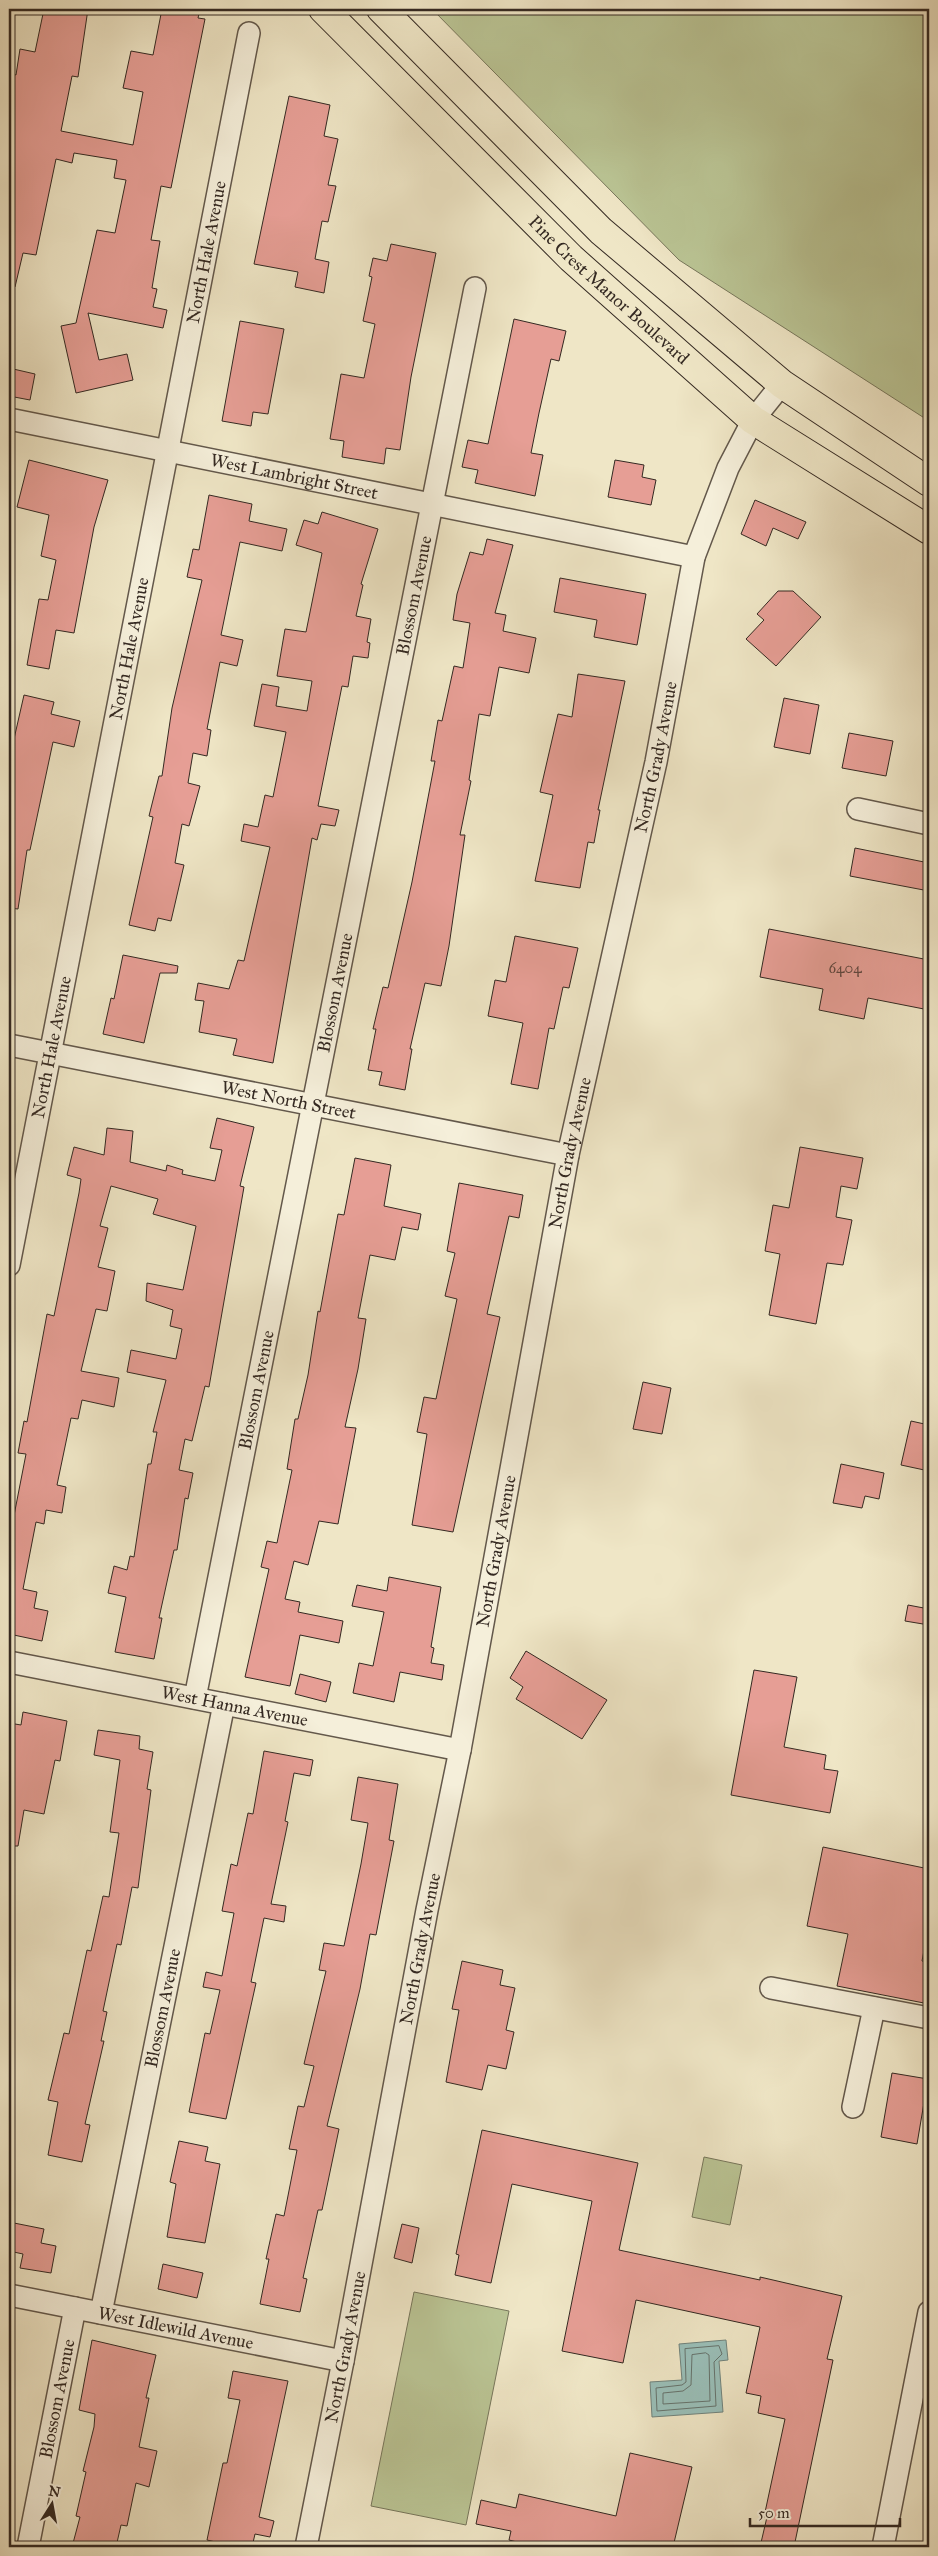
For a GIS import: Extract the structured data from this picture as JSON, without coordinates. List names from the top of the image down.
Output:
{
  "streets": {
    "main road": ["Pine Crest Manor Boulevard"],
    "street": [
      "North Hale Avenue",
      "West Lambright Street",
      "Blossom Avenue",
      "North Grady Avenue",
      "West North Street",
      "West Hanna Avenue",
      "West Idlewild Avenue"
    ]
  },
  "crossings": [
    ["North Hale Avenue", "West Lambright Street"],
    ["North Hale Avenue", "West North Street"],
    ["Pine Crest Manor Boulevard", "North Grady Avenue"],
    ["West Lambright Street", "Blossom Avenue"],
    ["West Lambright Street", "North Grady Avenue"],
    ["Blossom Avenue", "West North Street"],
    ["Blossom Avenue", "West Hanna Avenue"],
    ["Blossom Avenue", "West Idlewild Avenue"],
    ["North Grady Avenue", "West North Street"],
    ["North Grady Avenue", "West Hanna Avenue"],
    ["North Grady Avenue", "West Idlewild Avenue"]
  ],
  "house_numbers": ["6404"],
  "scale_bar": "50 m",
  "north": "top"
}
